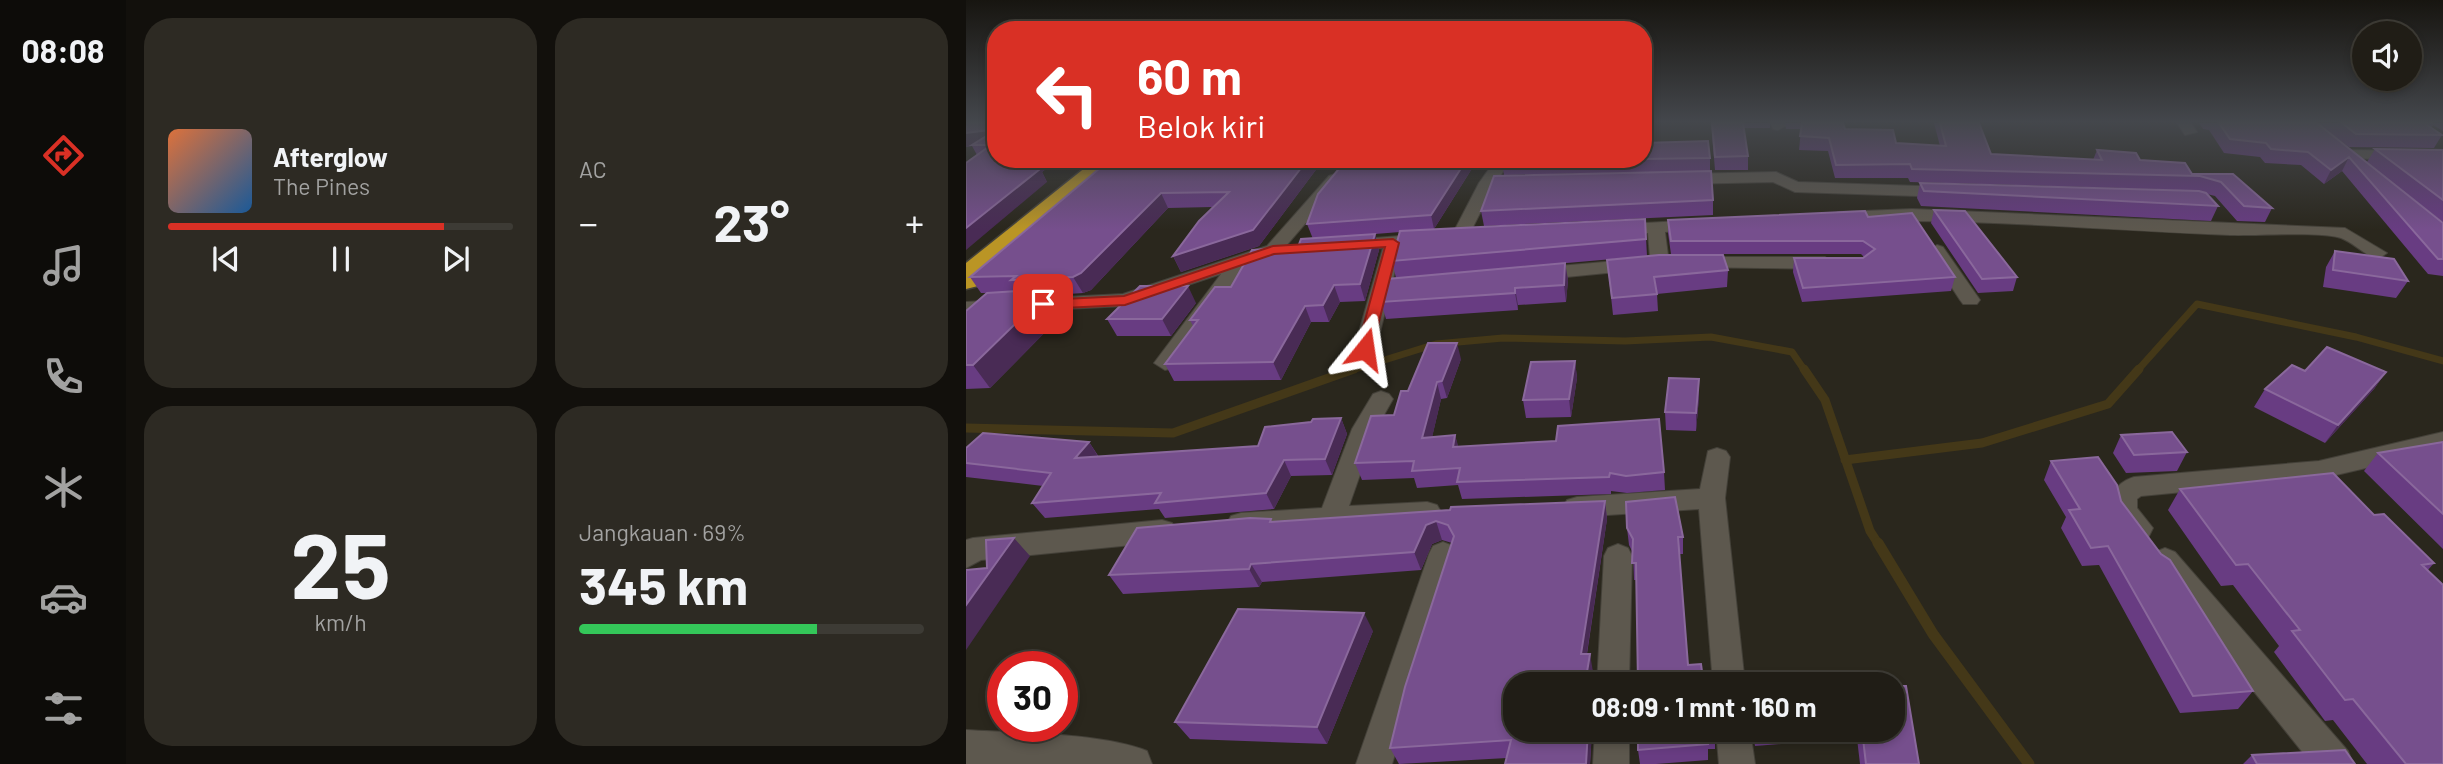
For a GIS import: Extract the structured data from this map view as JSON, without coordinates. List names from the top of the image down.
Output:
{
  "page": {
    "tabs": "08:08",
    "tile": [
      "AC",
      ["25", "km/h"],
      ["Jangkauan · 69%", "345 km"]
    ],
    "turn": ["60 m", "Belok kiri"],
    "song": ["Afterglow", "The Pines"],
    "heat": ["−", "23°", "+"],
    "limit": "30",
    "trip": "08:09 · 1 mnt · 160 m"
  }
}
